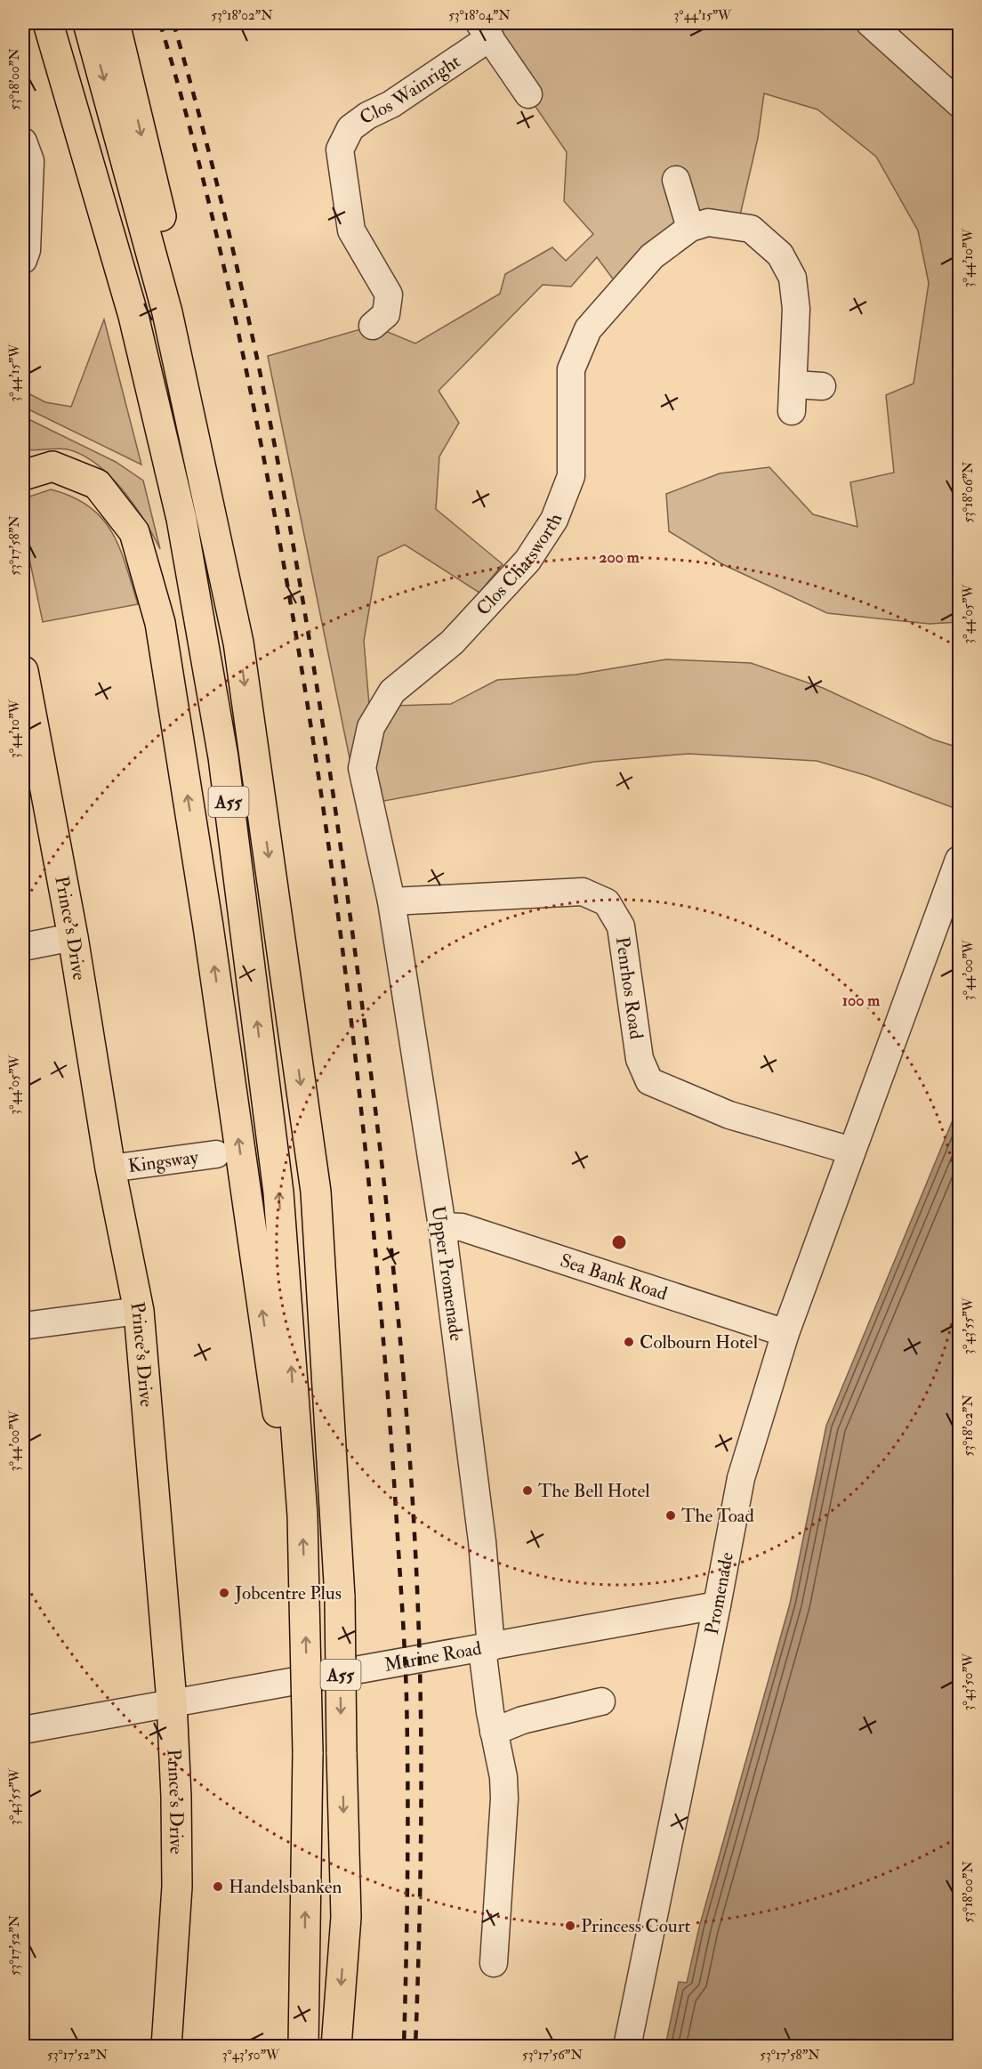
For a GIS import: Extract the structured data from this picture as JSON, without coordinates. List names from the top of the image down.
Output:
{
  "streets": {
    "main road": ["A55", "Prince's Drive"],
    "street": [
      "Clos Wainright",
      "Clos Chatsworth",
      "Penrhos Road",
      "Kingsway",
      "Upper Promenade",
      "Sea Bank Road",
      "Promenade",
      "Marine Road"
    ]
  },
  "crossings": [
    ["Clos Chatsworth", "Penrhos Road"],
    ["Clos Chatsworth", "Upper Promenade"],
    ["Prince's Drive", "Kingsway"],
    ["Prince's Drive", "Marine Road"],
    ["Penrhos Road", "Upper Promenade"],
    ["Penrhos Road", "Promenade"],
    ["Upper Promenade", "Sea Bank Road"],
    ["Upper Promenade", "Marine Road"],
    ["Sea Bank Road", "Promenade"],
    ["Promenade", "Marine Road"]
  ],
  "places": [
    "Colbourn Hotel",
    "The Bell Hotel",
    "The Toad",
    "Jobcentre Plus",
    "Handelsbanken",
    "Princess Court"
  ],
  "coordinates": [
    "53°18'02\"N",
    "53°18'04\"N",
    "3°44'15\"W",
    "53°18'00\"N",
    "3°44'10\"W",
    "53°18'06\"N",
    "53°17'58\"N",
    "3°44'05\"W",
    "3°44'00\"W",
    "3°43'55\"W",
    "3°43'50\"W",
    "53°17'52\"N",
    "53°17'56\"N"
  ],
  "rings": ["200 m", "100 m"]
}
